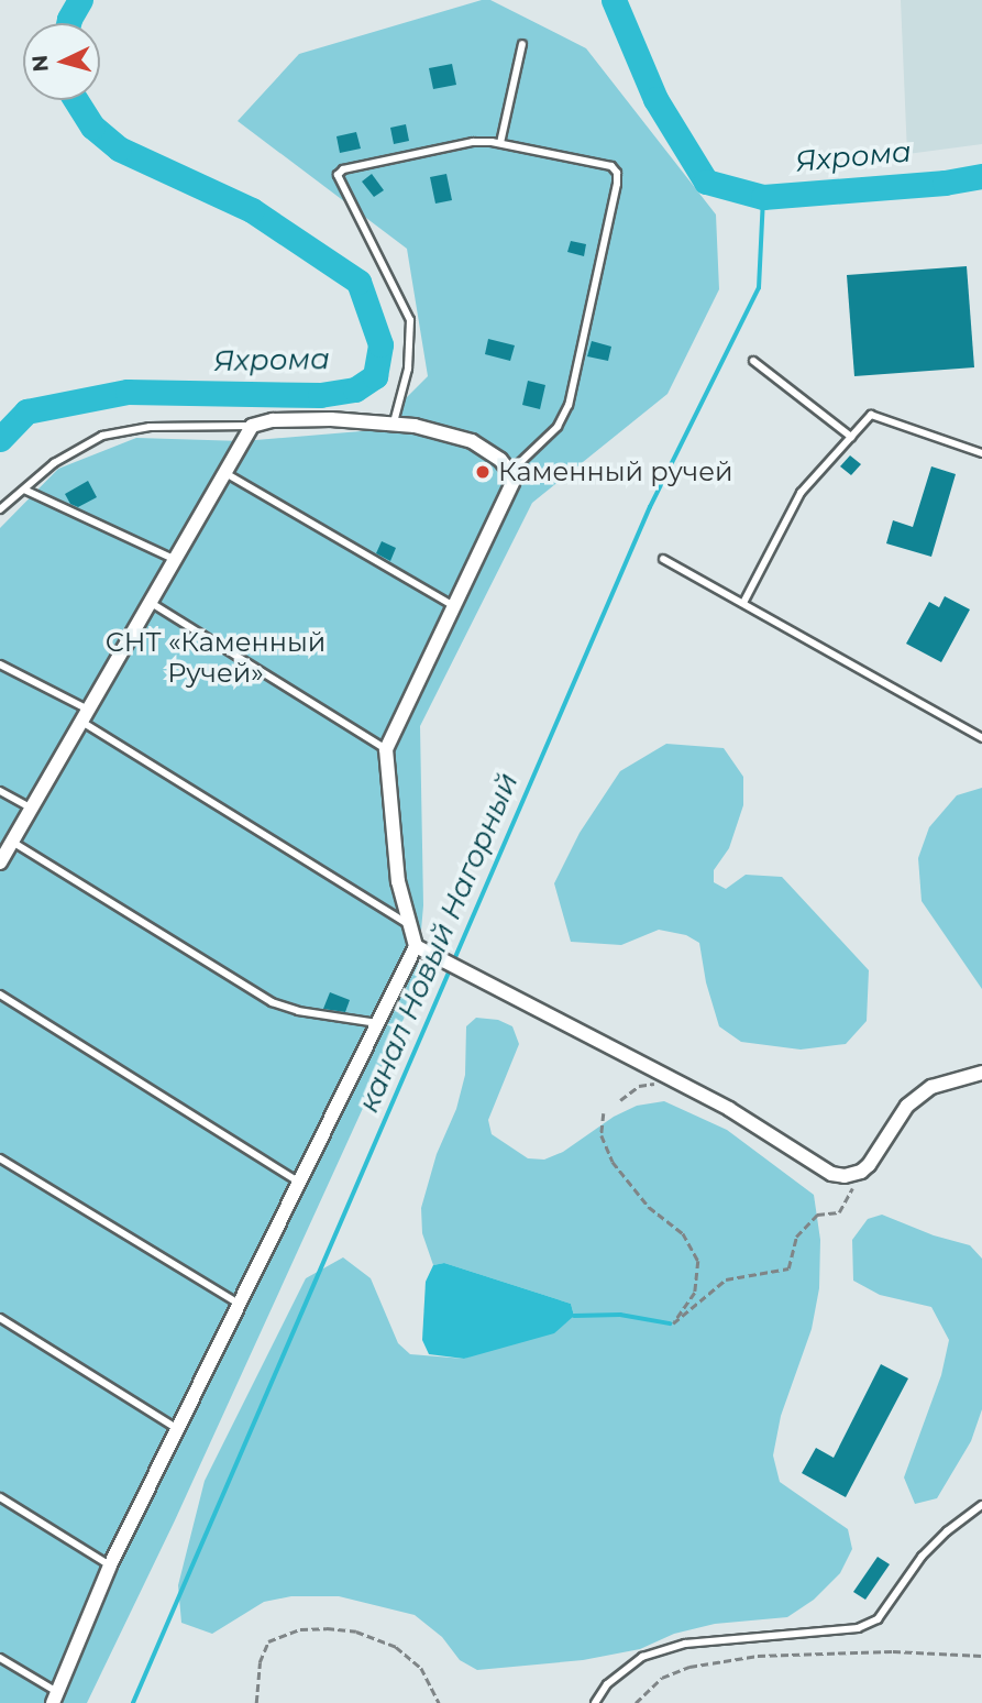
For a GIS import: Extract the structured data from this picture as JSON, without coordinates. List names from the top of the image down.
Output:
{
  "water": ["Яхрома", "канал Новый Нагорный"],
  "parks": ["СНТ «Каменный Ручей»"],
  "places": ["Каменный ручей"],
  "north": "left"
}
